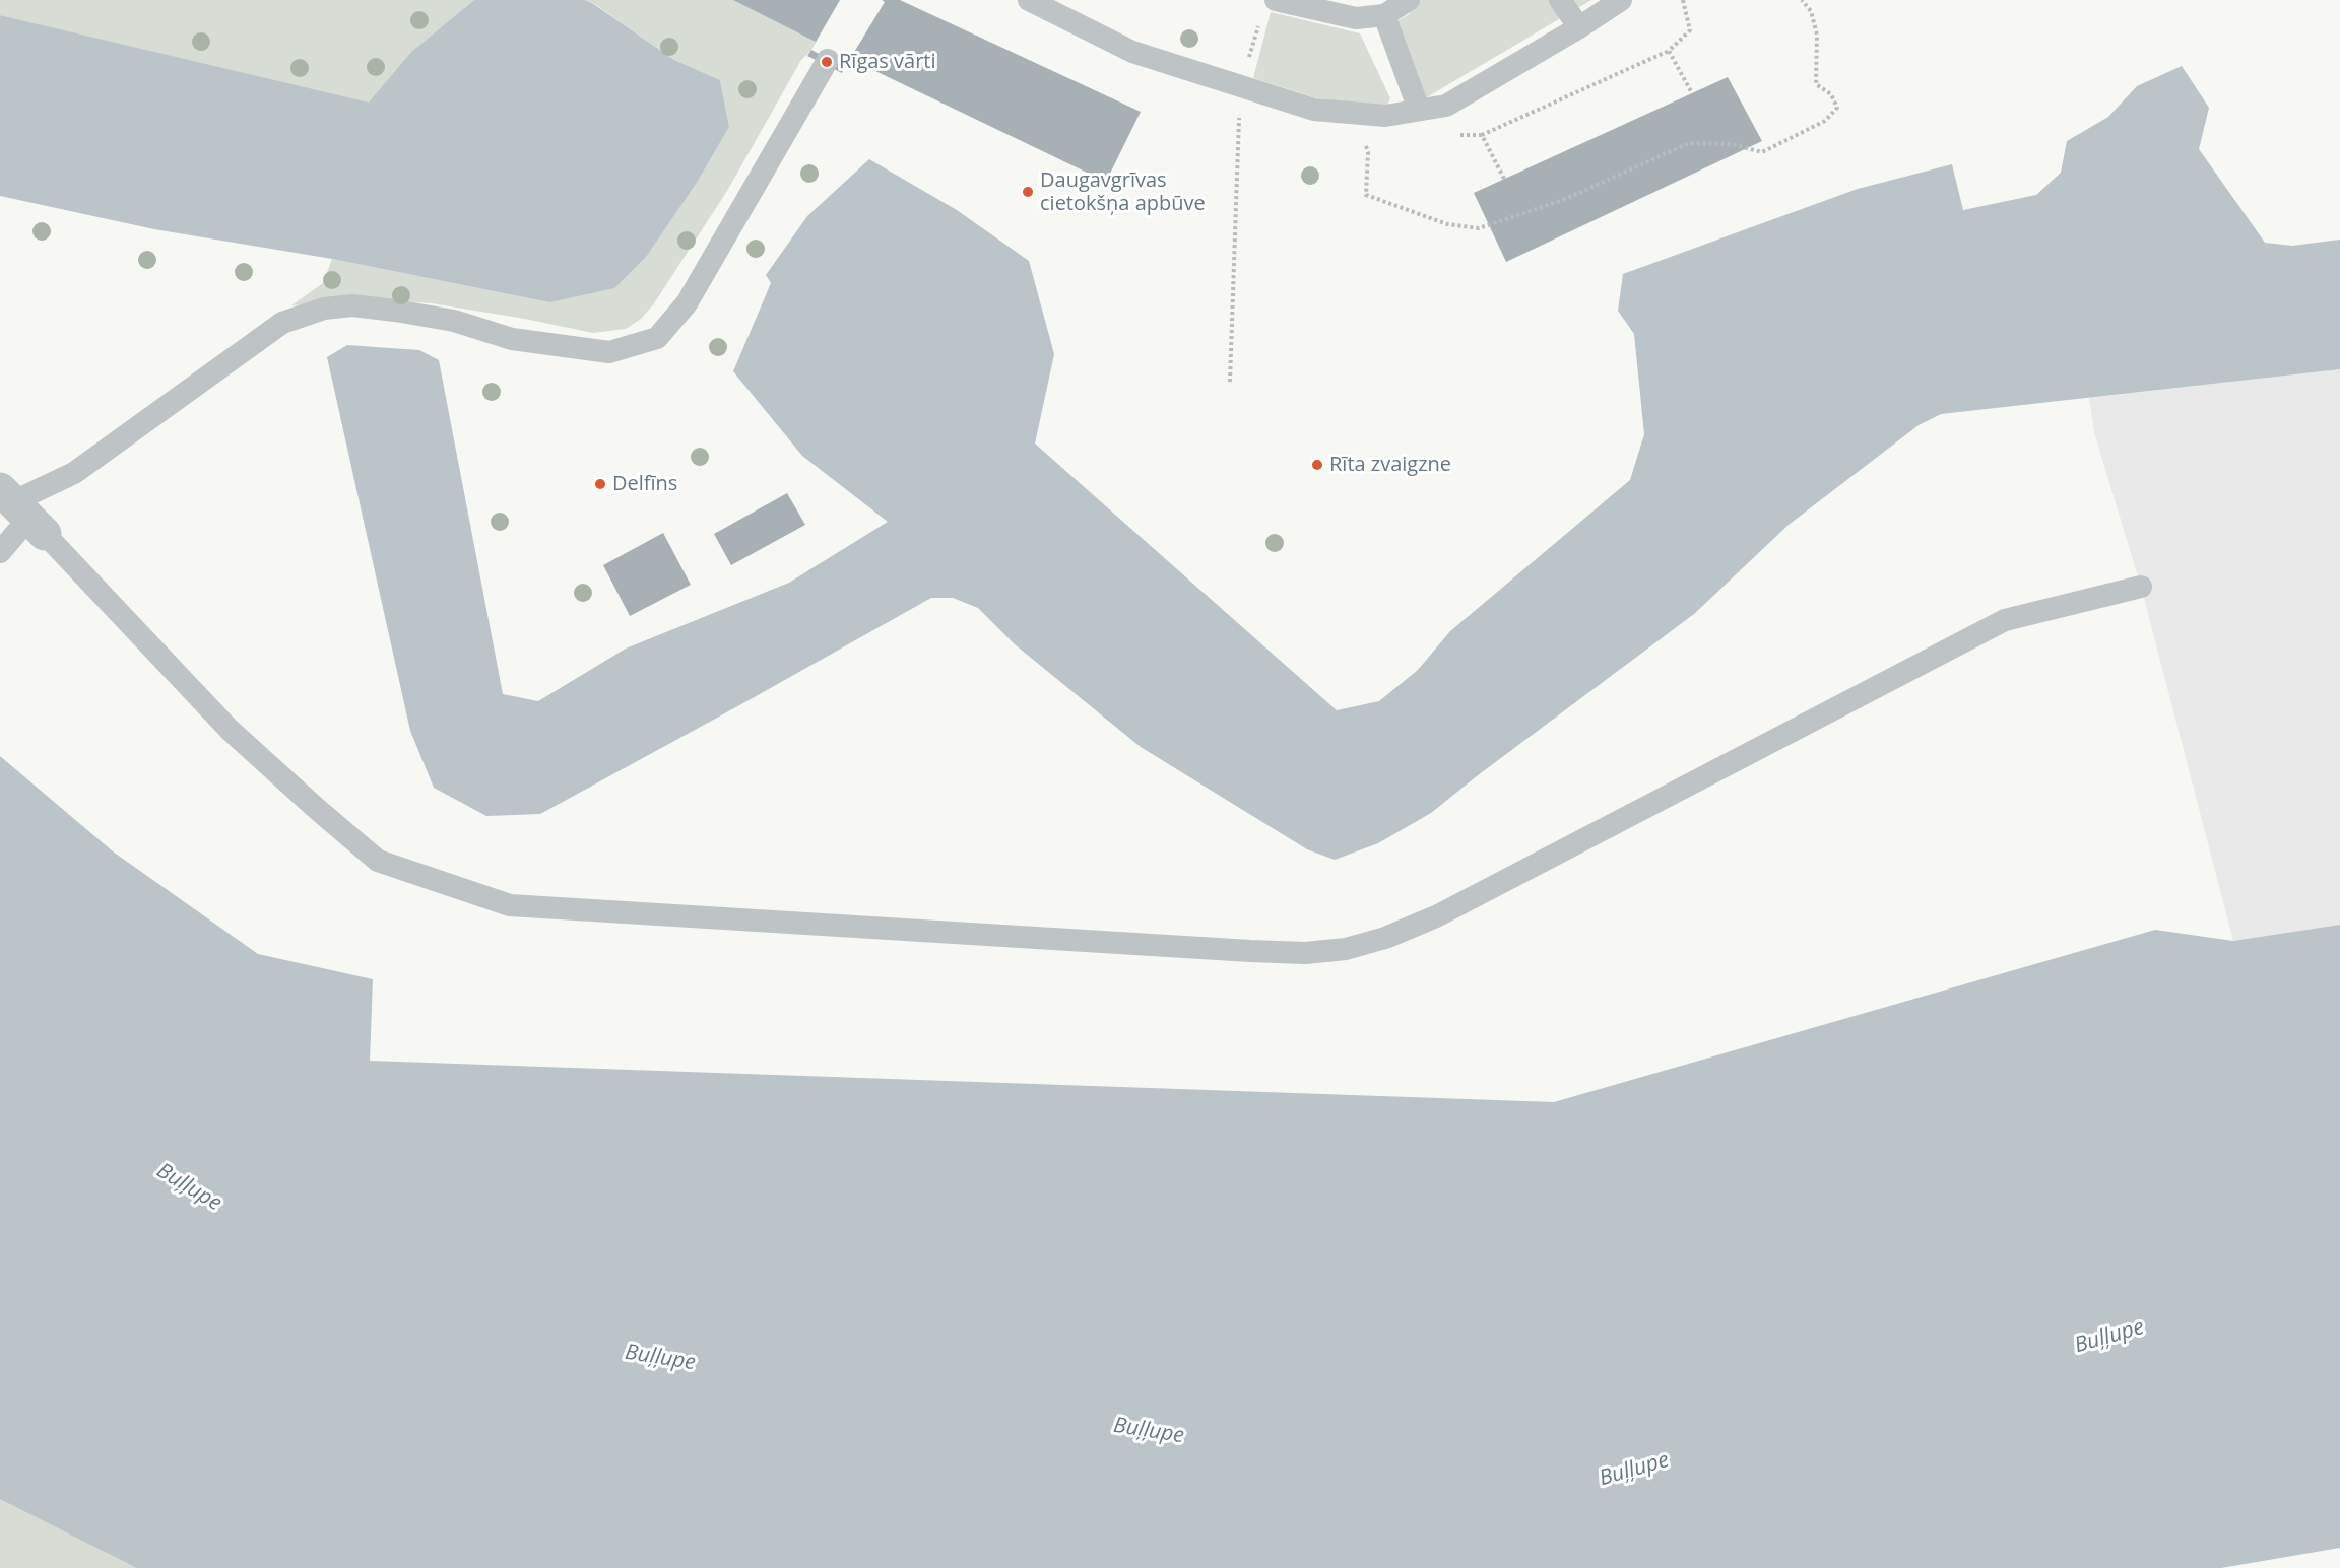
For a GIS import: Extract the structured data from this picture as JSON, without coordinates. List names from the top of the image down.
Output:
{
  "water": ["Buļļupe"],
  "places": [
    "Rīgas vārti",
    "Daugavgrīvas cietokšņa apbūve",
    "Rīta zvaigzne",
    "Delfīns"
  ]
}
